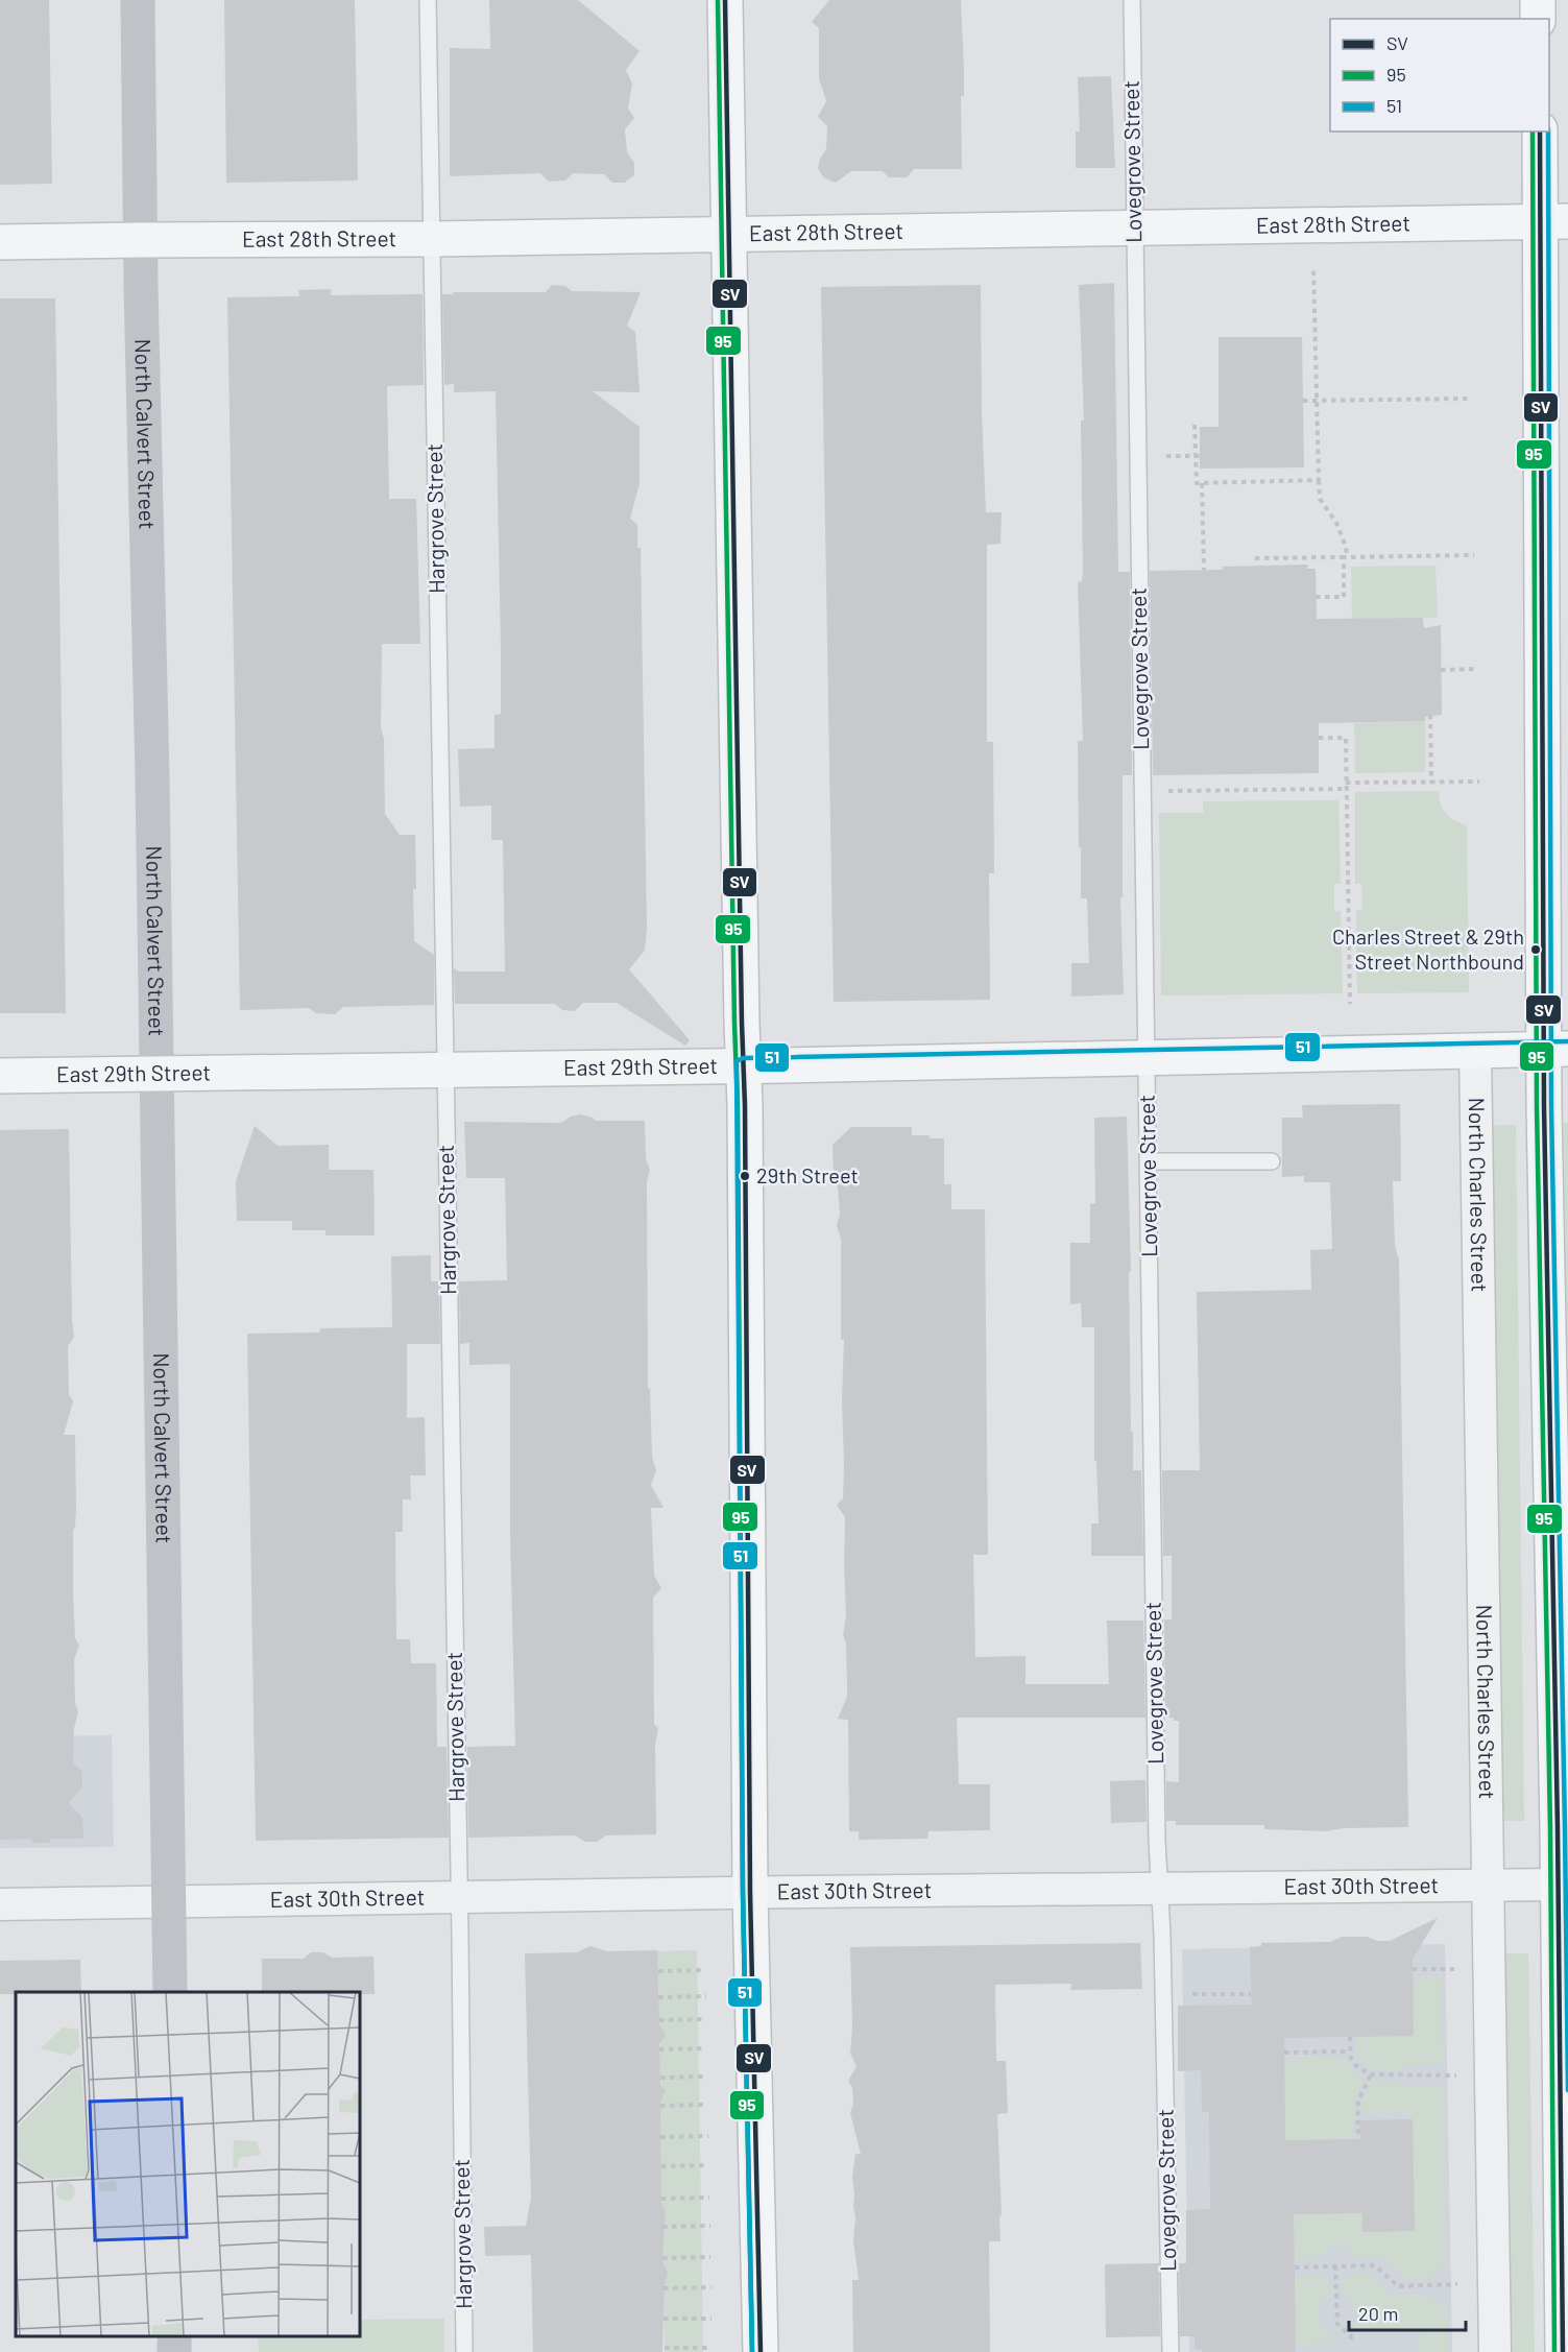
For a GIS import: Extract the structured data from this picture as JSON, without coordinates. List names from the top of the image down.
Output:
{
  "streets": {
    "main road": ["East 28th Street", "North Calvert Street", "East 29th Street"],
    "street": ["North Charles Street", "East 30th Street"],
    "lane": ["Lovegrove Street", "Hargrove Street"]
  },
  "crossings": [
    ["Lovegrove Street", "East 28th Street"],
    ["Lovegrove Street", "East 29th Street"],
    ["Lovegrove Street", "East 30th Street"],
    ["East 28th Street", "North Calvert Street"],
    ["East 28th Street", "Hargrove Street"],
    ["North Calvert Street", "East 29th Street"],
    ["North Calvert Street", "East 30th Street"],
    ["Hargrove Street", "East 29th Street"],
    ["Hargrove Street", "East 30th Street"],
    ["East 29th Street", "North Charles Street"],
    ["North Charles Street", "East 30th Street"]
  ],
  "places": ["Charles Street & 29th Street Northbound", "29th Street"],
  "lines": ["transit line SV", "transit line 95", "transit line 51"],
  "legend": ["SV", "95", "51"],
  "scale_bar": "20 m"
}
